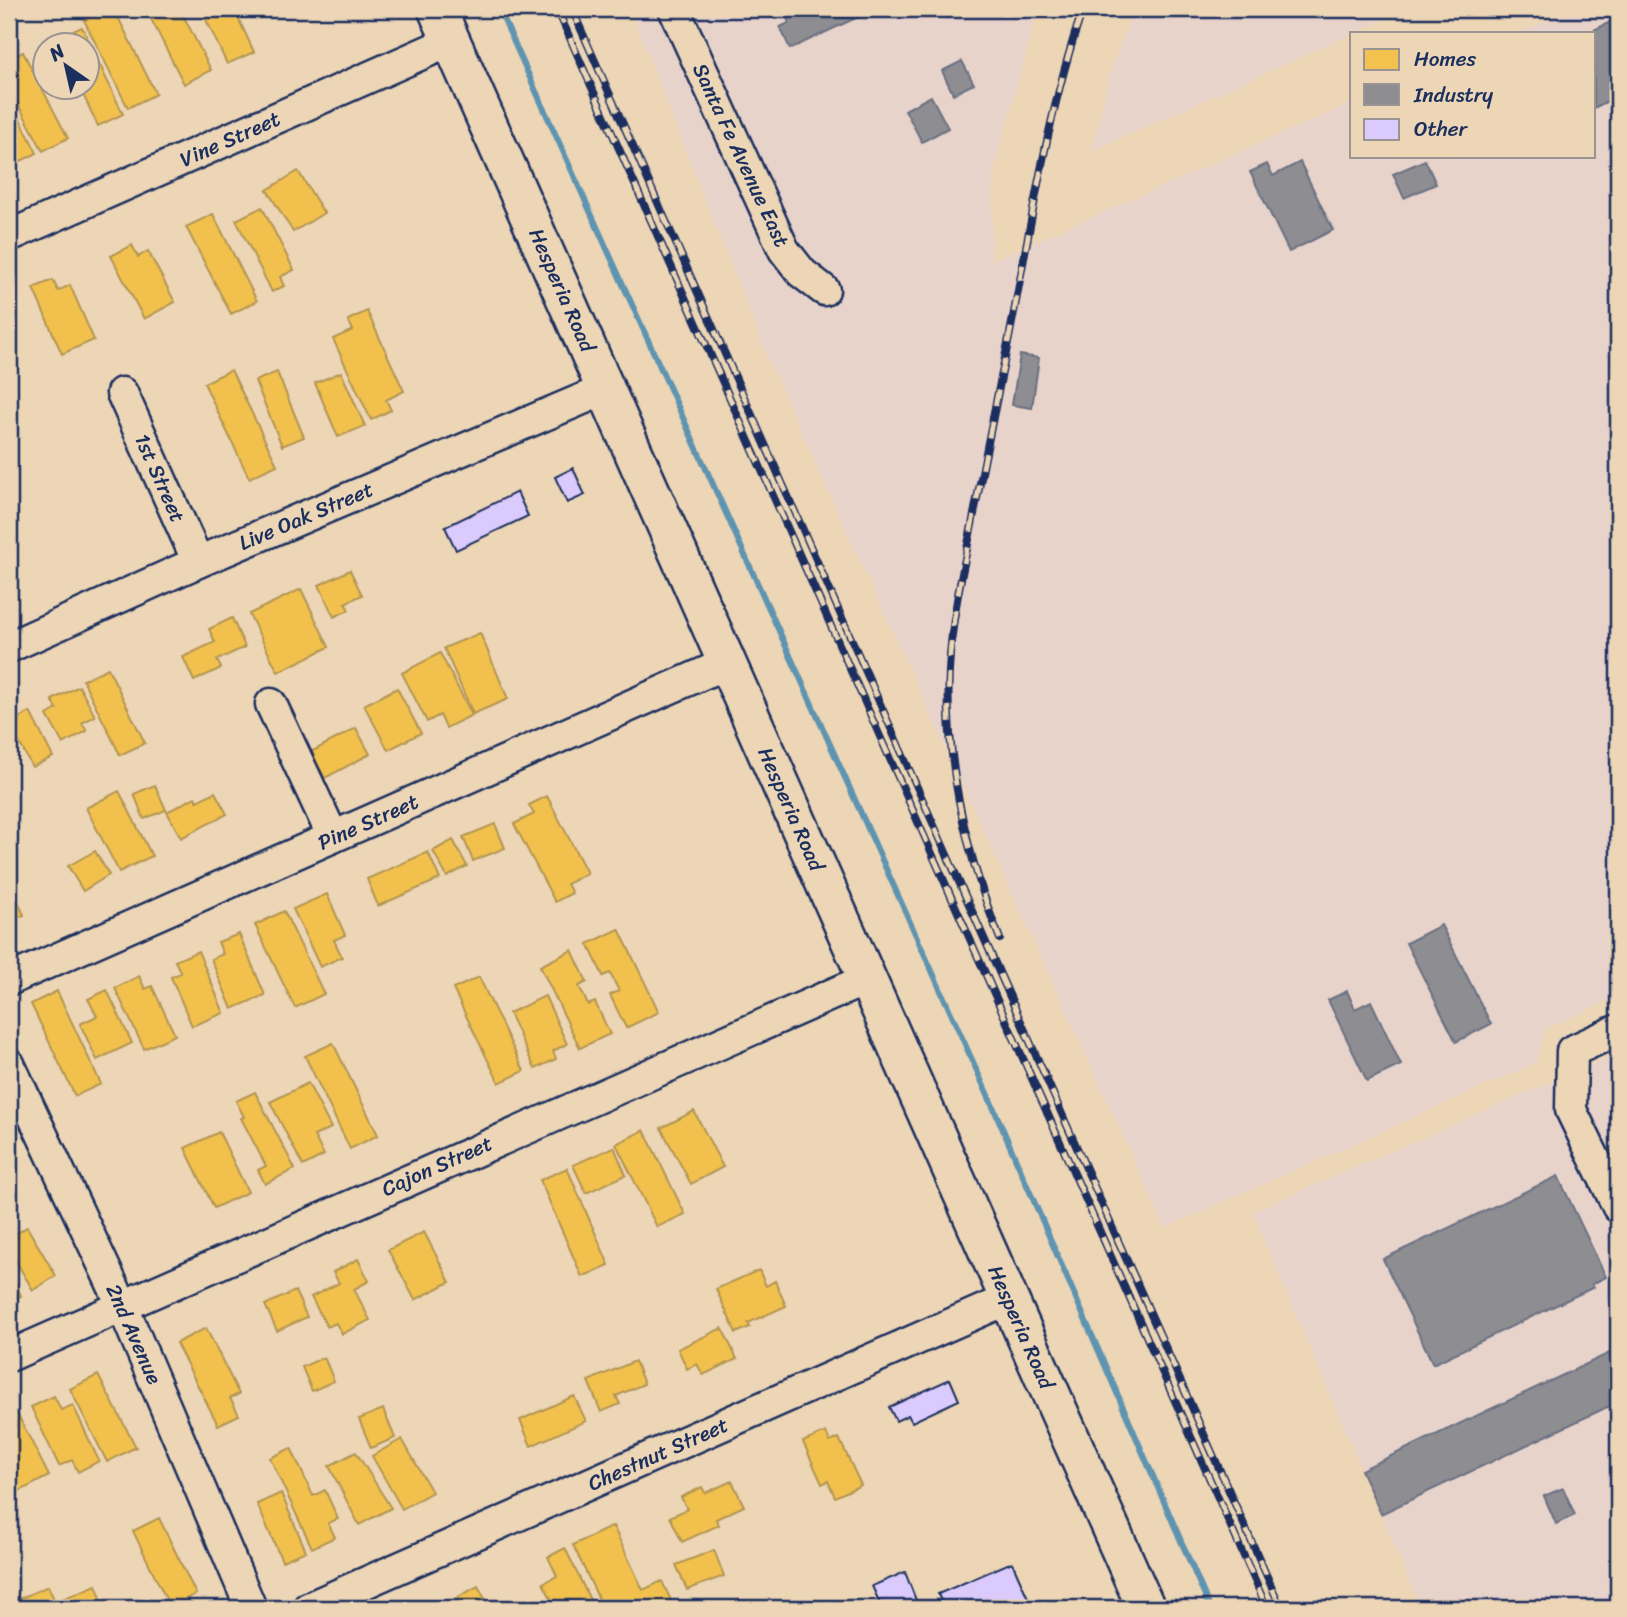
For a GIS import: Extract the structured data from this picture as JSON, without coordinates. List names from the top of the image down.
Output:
{
  "streets": {
    "main road": ["Hesperia Road"],
    "street": [
      "Vine Street",
      "Santa Fe Avenue East",
      "1st Street",
      "Live Oak Street",
      "Pine Street",
      "Cajon Street",
      "2nd Avenue",
      "Chestnut Street"
    ]
  },
  "crossings": [
    ["Vine Street", "Hesperia Road"],
    ["Hesperia Road", "Live Oak Street"],
    ["Hesperia Road", "Pine Street"],
    ["Hesperia Road", "Cajon Street"],
    ["Hesperia Road", "Chestnut Street"],
    ["1st Street", "Live Oak Street"],
    ["Cajon Street", "2nd Avenue"]
  ],
  "legend": ["Homes", "Industry", "Other"],
  "north": "top left"
}
